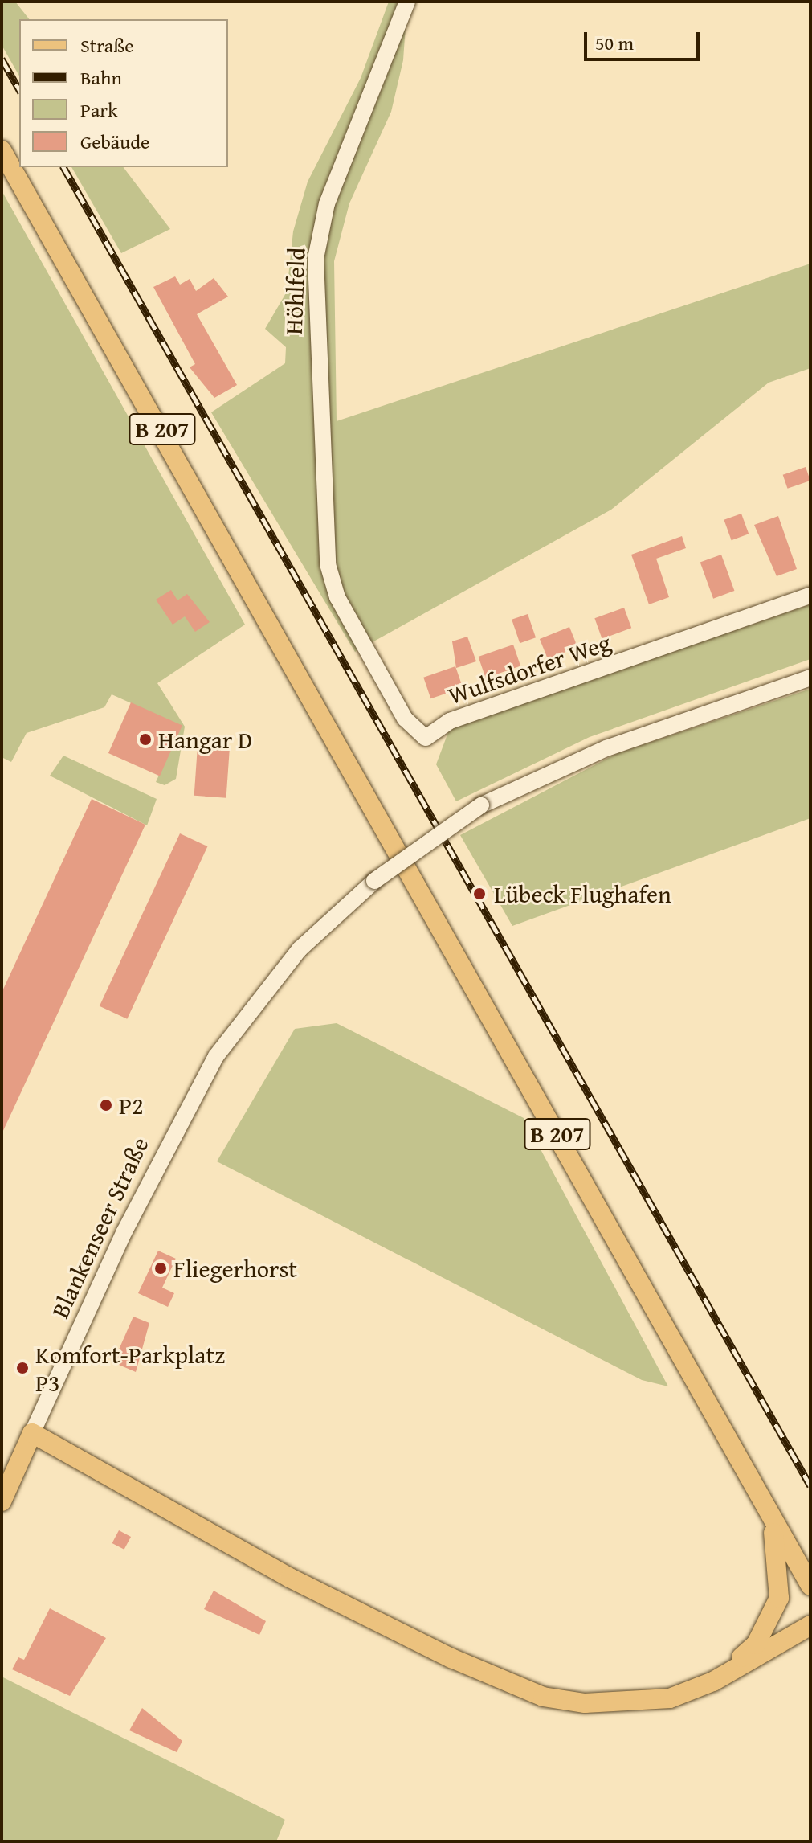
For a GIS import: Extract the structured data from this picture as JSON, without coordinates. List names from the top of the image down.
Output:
{
  "streets": {
    "main road": ["B 207", "Blankenseer Straße"],
    "street": ["Höhlfeld", "Wulfsdorfer Weg"]
  },
  "crossings": [
    ["Höhlfeld", "Wulfsdorfer Weg"]
  ],
  "places": [
    "Hangar D",
    "Lübeck Flughafen",
    "P2",
    "Fliegerhorst",
    "Komfort-Parkplatz P3"
  ],
  "legend": [
    "Straße",
    "Bahn",
    "Park",
    "Gebäude"
  ],
  "scale_bar": "50 m"
}
